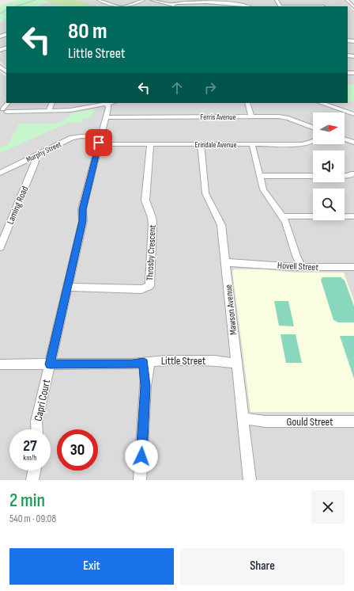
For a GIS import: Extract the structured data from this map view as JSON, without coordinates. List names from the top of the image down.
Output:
{
  "streets": {
    "street": [
      "Ferris Avenue",
      "Erindale Avenue",
      "Murphy Street",
      "Laming Road",
      "Throsby Crescent",
      "Hovell Street",
      "Mawson Avenue",
      "Little Street",
      "Capri Court",
      "Gould Street"
    ]
  },
  "crossings": [
    ["Ferris Avenue", "Capri Court"],
    ["Erindale Avenue", "Murphy Street"],
    ["Erindale Avenue", "Throsby Crescent"],
    ["Erindale Avenue", "Mawson Avenue"],
    ["Erindale Avenue", "Capri Court"],
    ["Murphy Street", "Laming Road"],
    ["Murphy Street", "Capri Court"],
    ["Throsby Crescent", "Capri Court"],
    ["Hovell Street", "Mawson Avenue"],
    ["Mawson Avenue", "Little Street"],
    ["Mawson Avenue", "Gould Street"],
    ["Little Street", "Capri Court"]
  ],
  "north": "right",
  "page": {
    "turn": ["80 m", "Little Street"],
    "speed": "27 km/h",
    "limit": "30",
    "heading": ["2 min", "540 m · 09:08"],
    "buttons": ["Exit", "Share"]
  }
}
